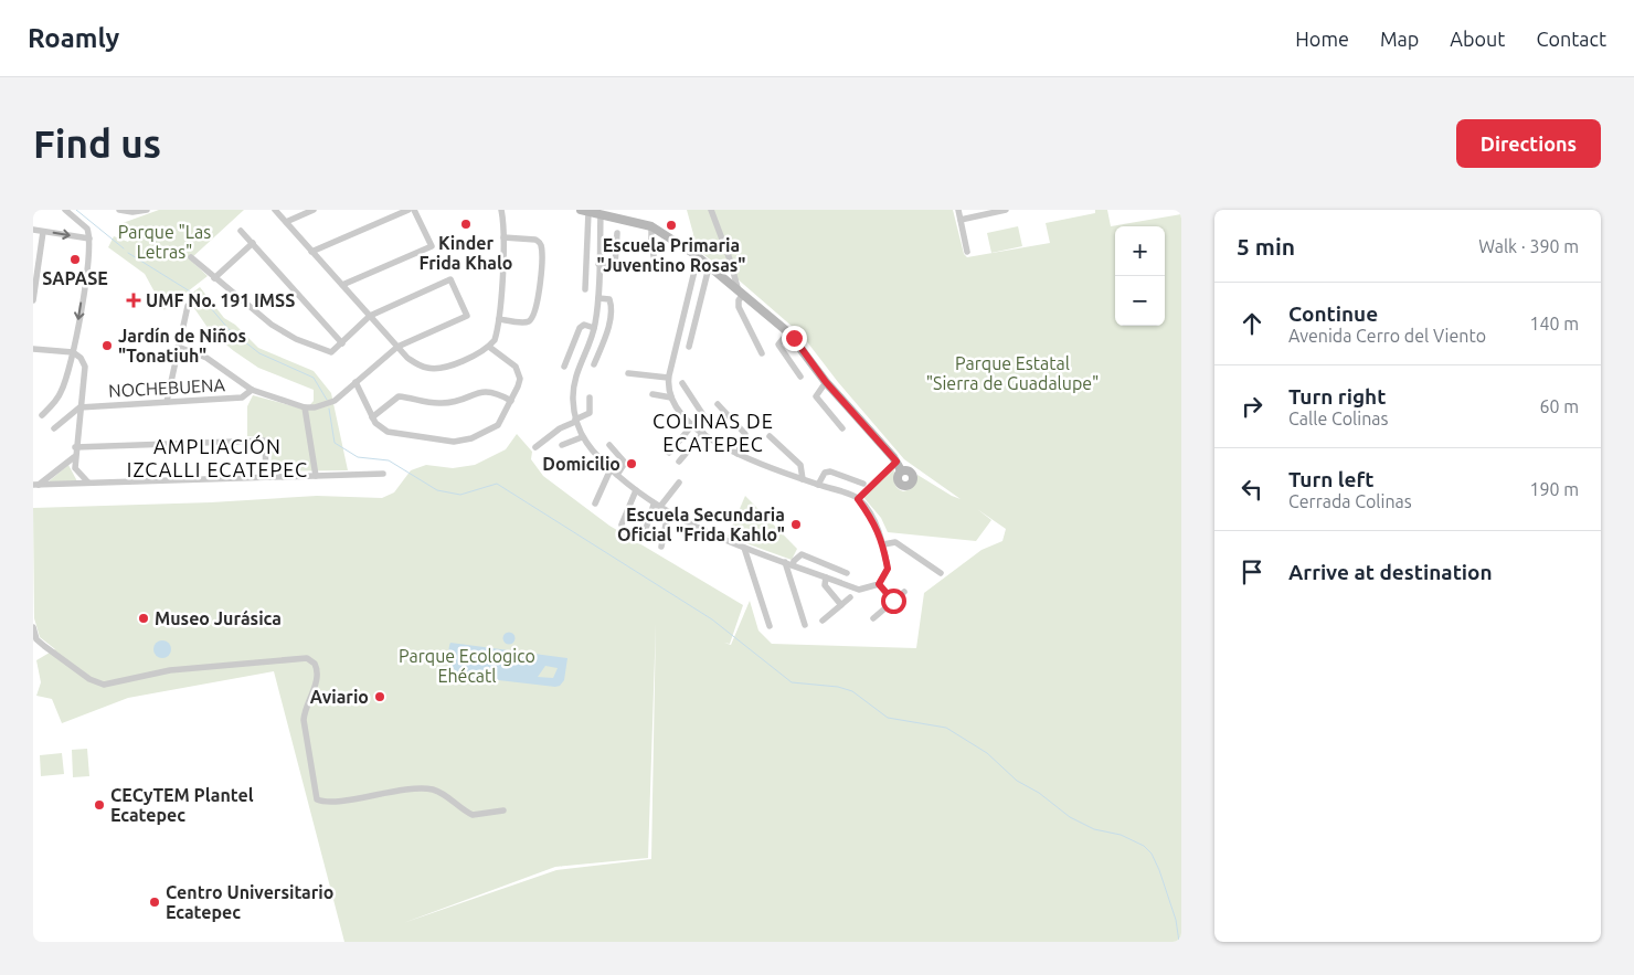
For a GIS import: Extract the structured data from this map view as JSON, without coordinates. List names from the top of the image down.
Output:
{
  "streets": {
    "street": ["NOCHEBUENA"]
  },
  "districts": ["COLINAS DE ECATEPEC", "AMPLIACIÓN IZCALLI ECATEPEC"],
  "parks": ["Parque \"Las Letras\"", "Parque Estatal \"Sierra de Guadalupe\"", "Parque Ecologico Ehécatl"],
  "places": {
    "other": [
      "Kinder Frida Khalo",
      "Escuela Primaria \"Juventino Rosas\"",
      "SAPASE",
      "Jardín de Niños \"Tonatiuh\"",
      "Domicilio",
      "Escuela Secundaria Oficial \"Frida Kahlo\"",
      "Museo Jurásica",
      "Aviario",
      "CECyTEM Plantel Ecatepec",
      "Centro Universitario Ecatepec"
    ],
    "health": ["UMF No. 191 IMSS"]
  },
  "page": {
    "header": "Roamly",
    "nav": [
      "Home",
      "Map",
      "About",
      "Contact"
    ],
    "buttons": "Directions",
    "title": "Find us",
    "heading": ["5 min", "Walk · 390 m"],
    "map_buttons": ["+", "−"],
    "list": [
      ["Continue", "Avenida Cerro del Viento", "140 m"],
      ["Turn right", "Calle Colinas", "60 m"],
      ["Turn left", "Cerrada Colinas", "190 m"],
      "Arrive at destination"
    ]
  }
}
